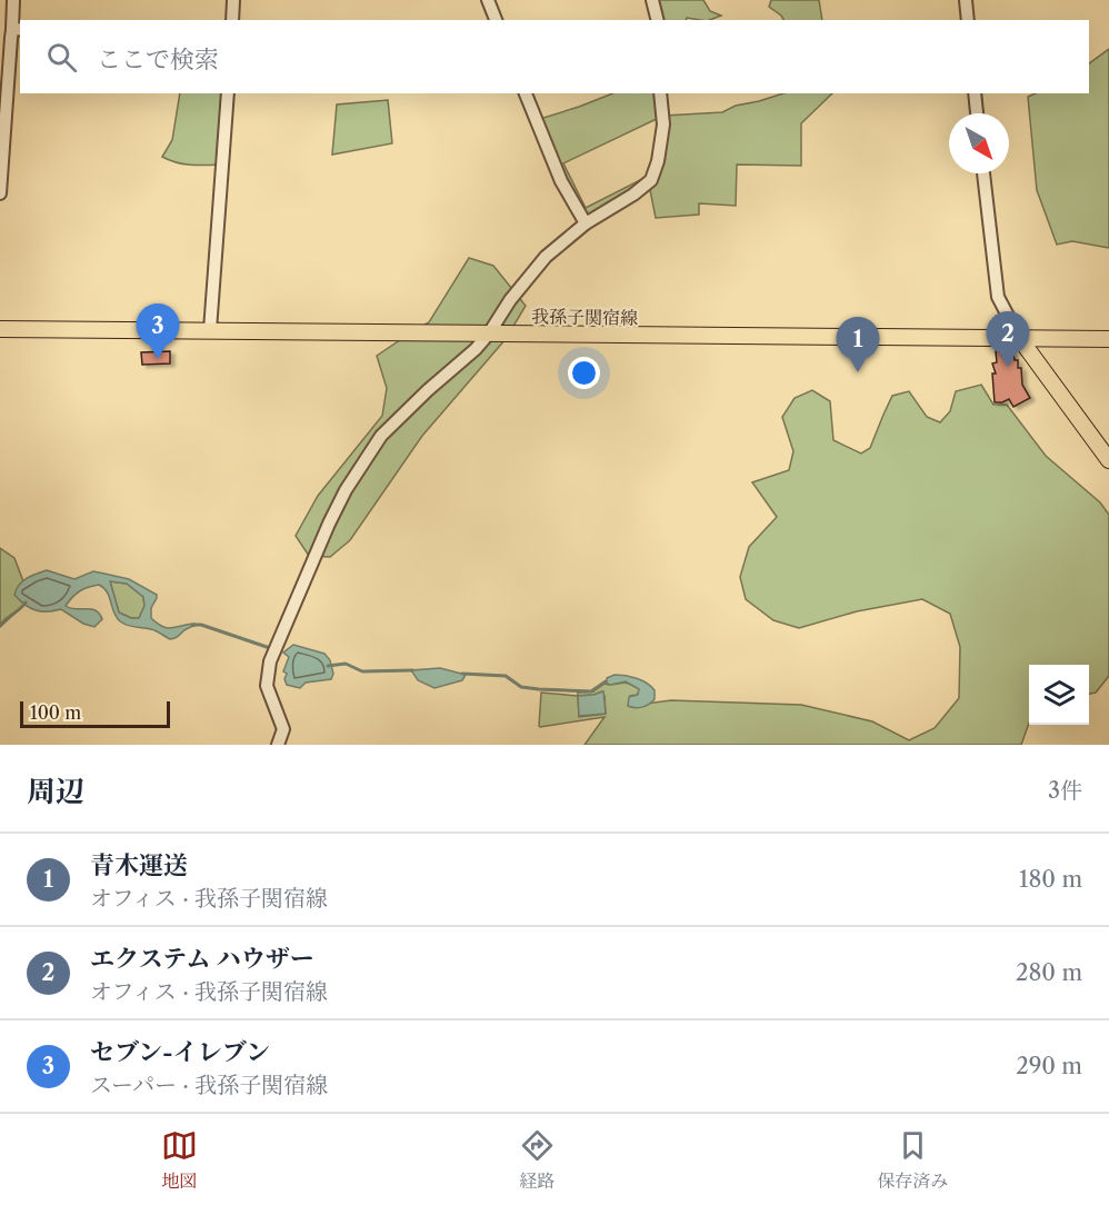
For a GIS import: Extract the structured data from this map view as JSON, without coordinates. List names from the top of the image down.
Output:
{
  "streets": {
    "main road": ["我孫子関宿線"]
  },
  "scale_bar": "100 m",
  "north": "bottom right",
  "page": {
    "search": "ここで検索",
    "pins": ["3", "2", "1"],
    "scale": "100 m",
    "heading": ["周辺", "3件"],
    "list": [
      {
        "mark": "1",
        "name": "青木運送",
        "note": "オフィス · 我孫子関宿線",
        "value": "180 m"
      },
      {
        "mark": "2",
        "name": "エクステム ハウザー",
        "note": "オフィス · 我孫子関宿線",
        "value": "280 m"
      },
      {
        "mark": "3",
        "name": "セブン-イレブン",
        "note": "スーパー · 我孫子関宿線",
        "value": "290 m"
      }
    ],
    "nav": ["地図", "経路", "保存済み"]
  }
}
